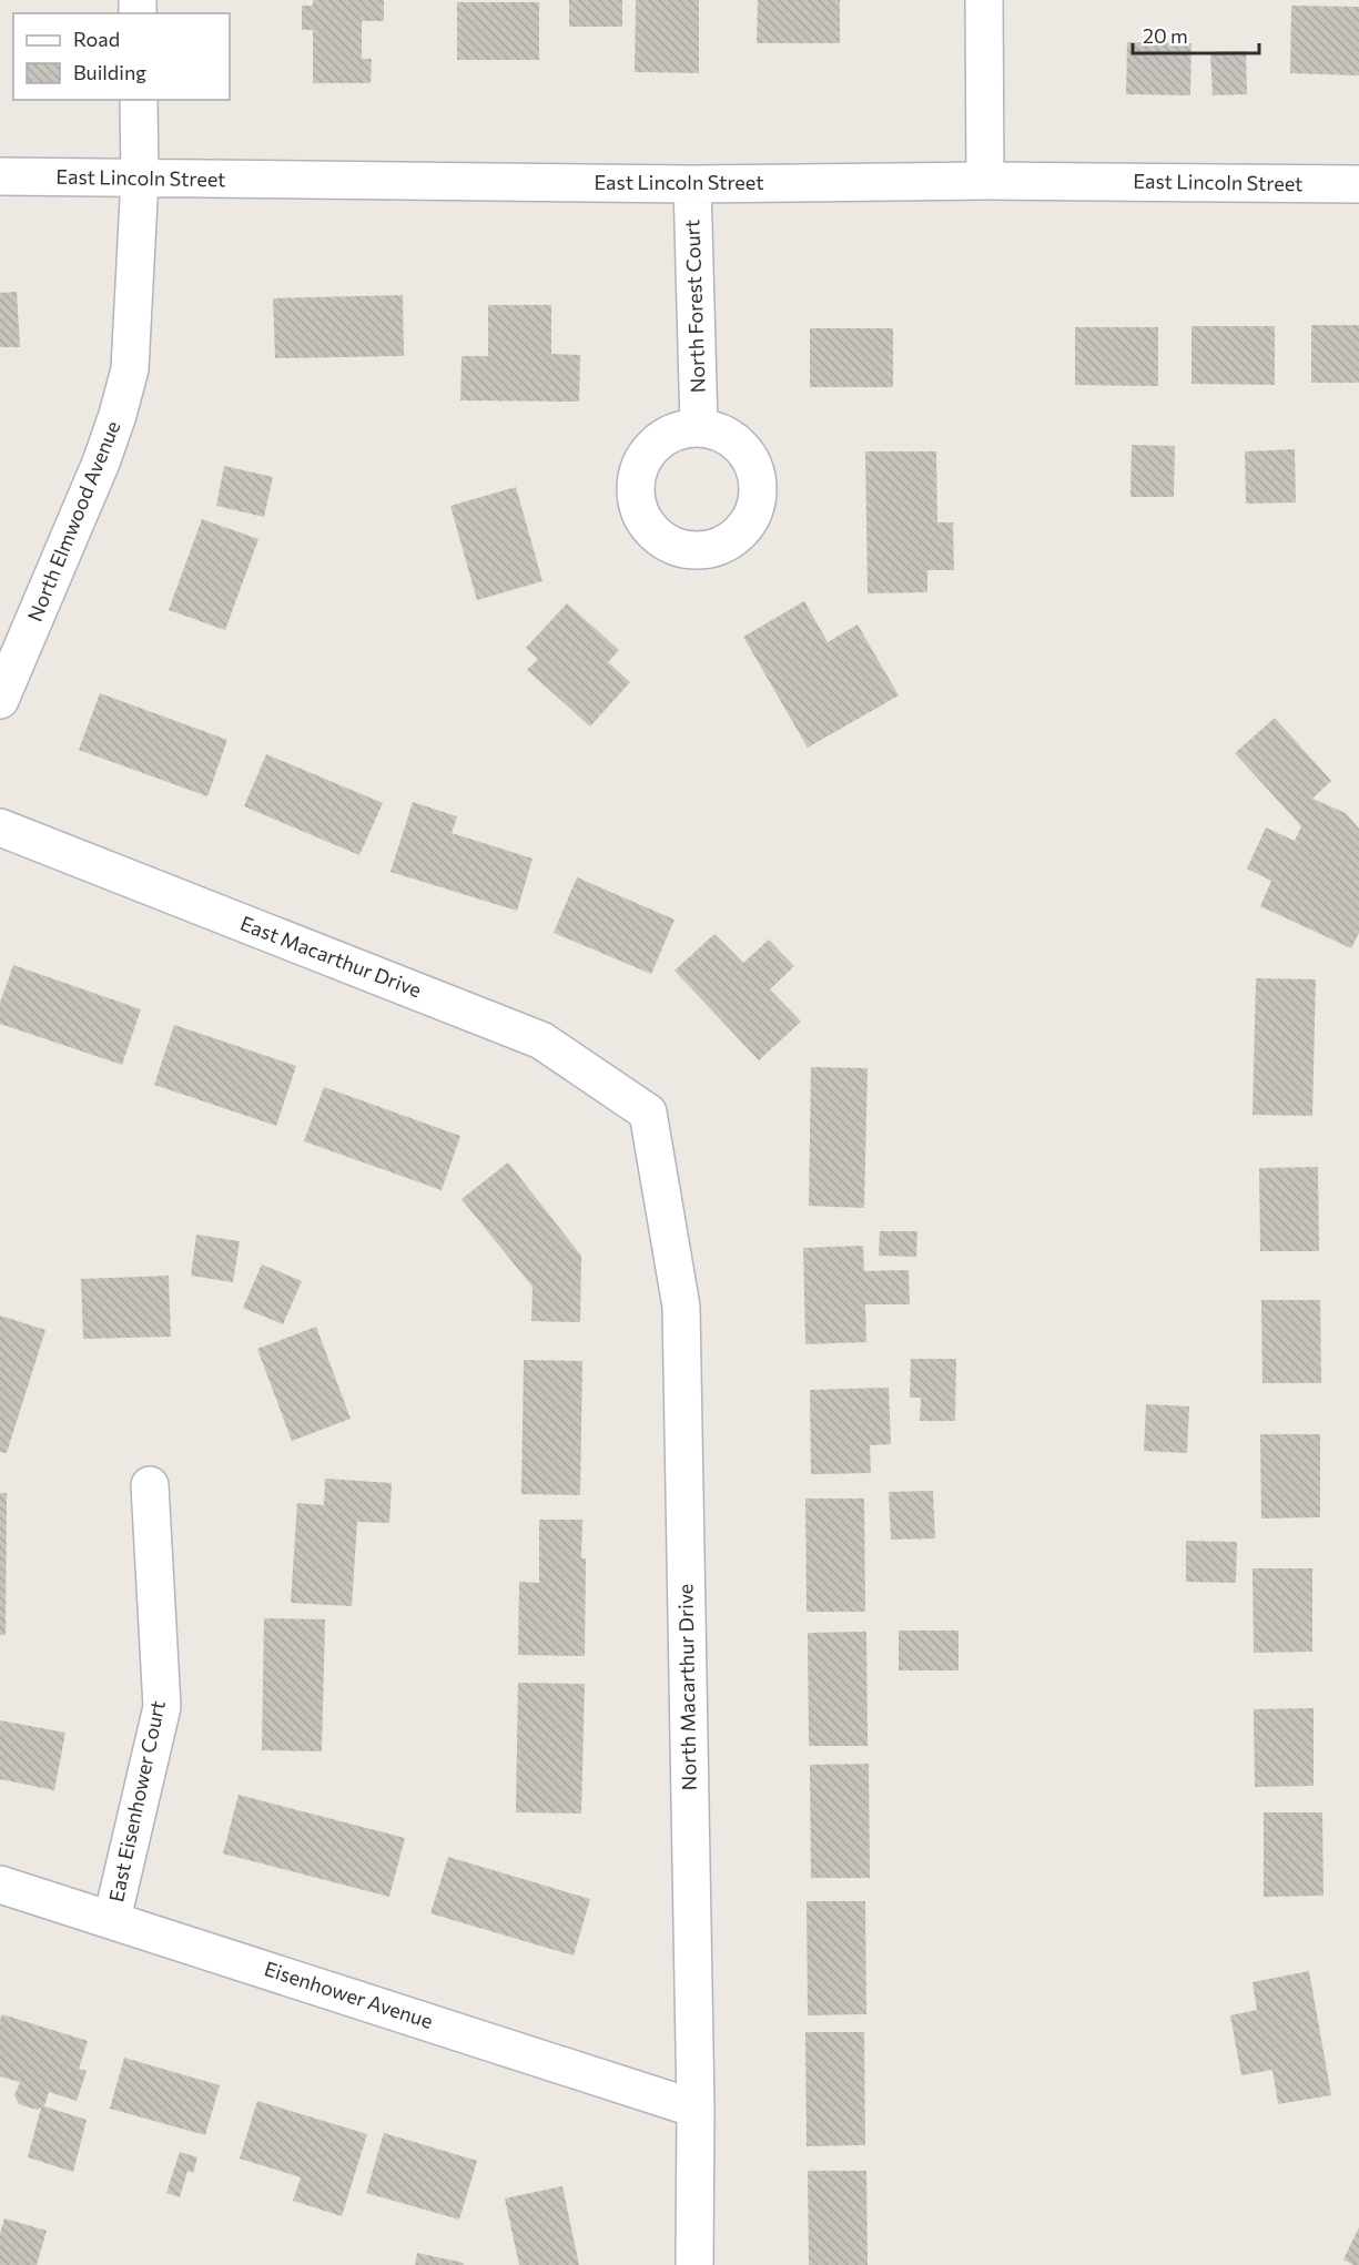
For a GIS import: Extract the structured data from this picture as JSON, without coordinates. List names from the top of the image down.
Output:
{
  "streets": {
    "street": [
      "East Lincoln Street",
      "North Forest Court",
      "North Elmwood Avenue",
      "East Macarthur Drive",
      "North Macarthur Drive",
      "East Eisenhower Court",
      "Eisenhower Avenue"
    ]
  },
  "crossings": [
    ["East Lincoln Street", "North Forest Court"],
    ["East Lincoln Street", "North Elmwood Avenue"],
    ["East Macarthur Drive", "North Macarthur Drive"],
    ["North Macarthur Drive", "Eisenhower Avenue"],
    ["East Eisenhower Court", "Eisenhower Avenue"]
  ],
  "legend": ["Road", "Building"],
  "scale_bar": "20 m"
}
